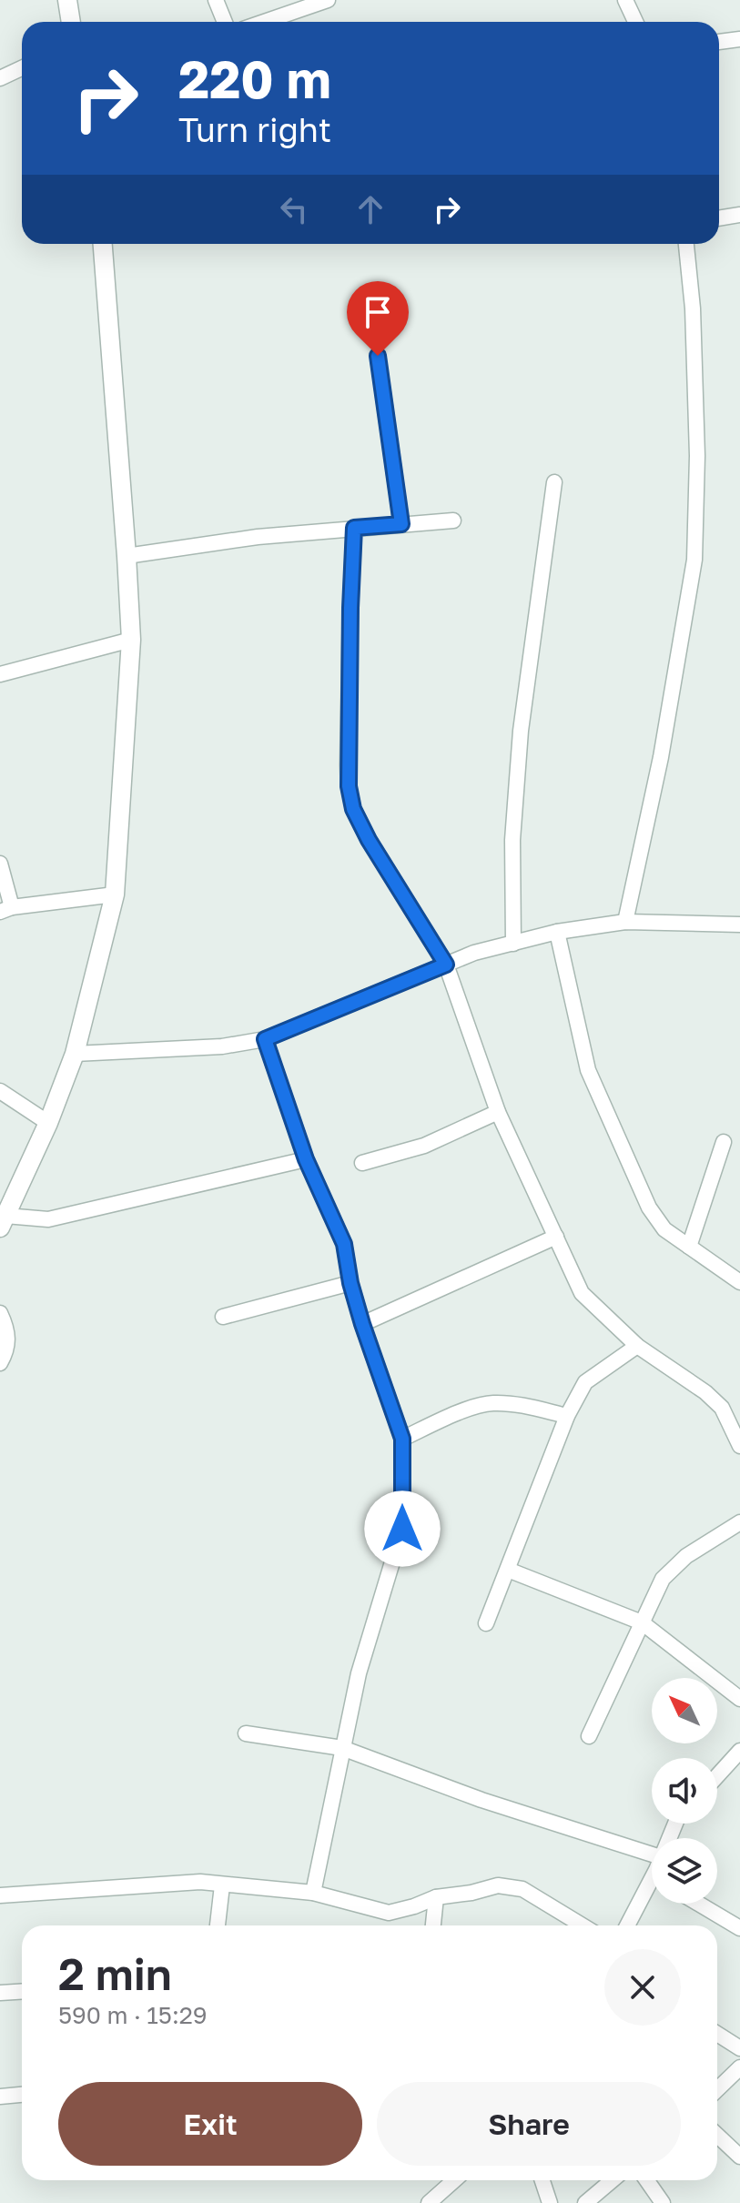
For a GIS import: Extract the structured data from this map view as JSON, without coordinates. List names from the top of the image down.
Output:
{
  "north": "top left",
  "page": {
    "turn": ["220 m", "Turn right"],
    "heading": ["2 min", "590 m · 15:29"],
    "buttons": ["Exit", "Share"]
  }
}
